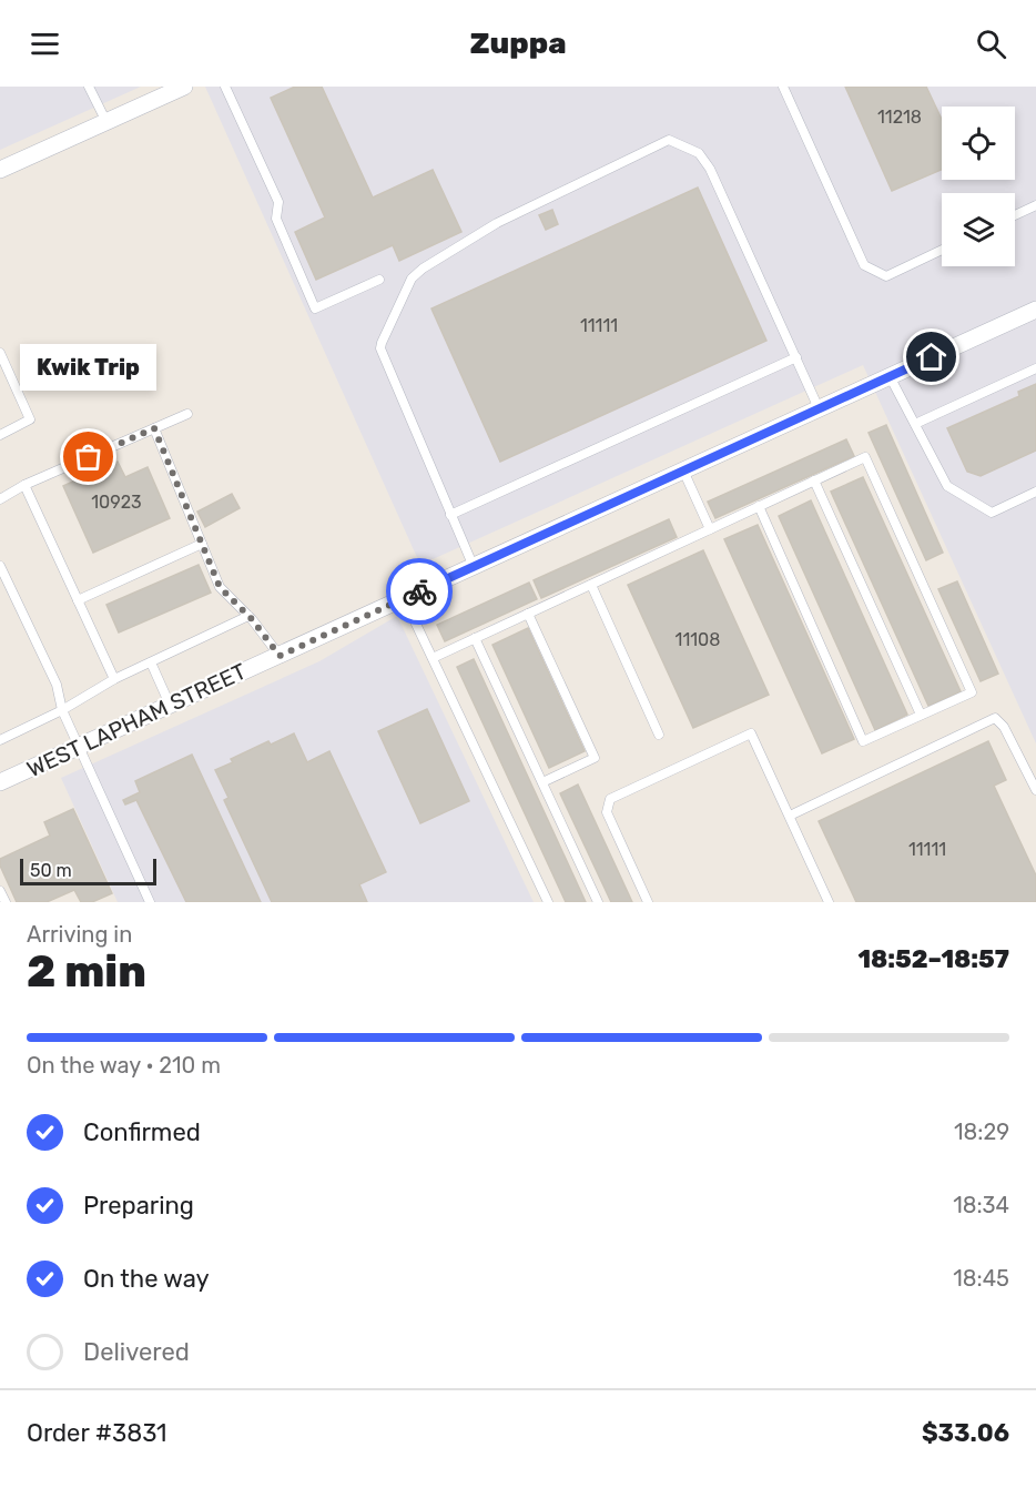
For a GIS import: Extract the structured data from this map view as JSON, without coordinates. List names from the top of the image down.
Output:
{
  "streets": {
    "street": ["WEST LAPHAM STREET"]
  },
  "places": ["Kwik Trip"],
  "house_numbers": [
    "11218",
    "11111",
    "10923",
    "11108",
    "11111"
  ],
  "scale_bar": "50 m",
  "page": {
    "header": "Zuppa",
    "bubble": "Kwik Trip",
    "scale": "50 m",
    "heading": ["2 min", "Arriving in", "18:52–18:57"],
    "panel": ["Order #3831", "$33.06"],
    "bar": "On the way · 210 m",
    "list": [
      ["Confirmed", "18:29"],
      ["Preparing", "18:34"],
      ["On the way", "18:45"],
      "Delivered"
    ]
  }
}
